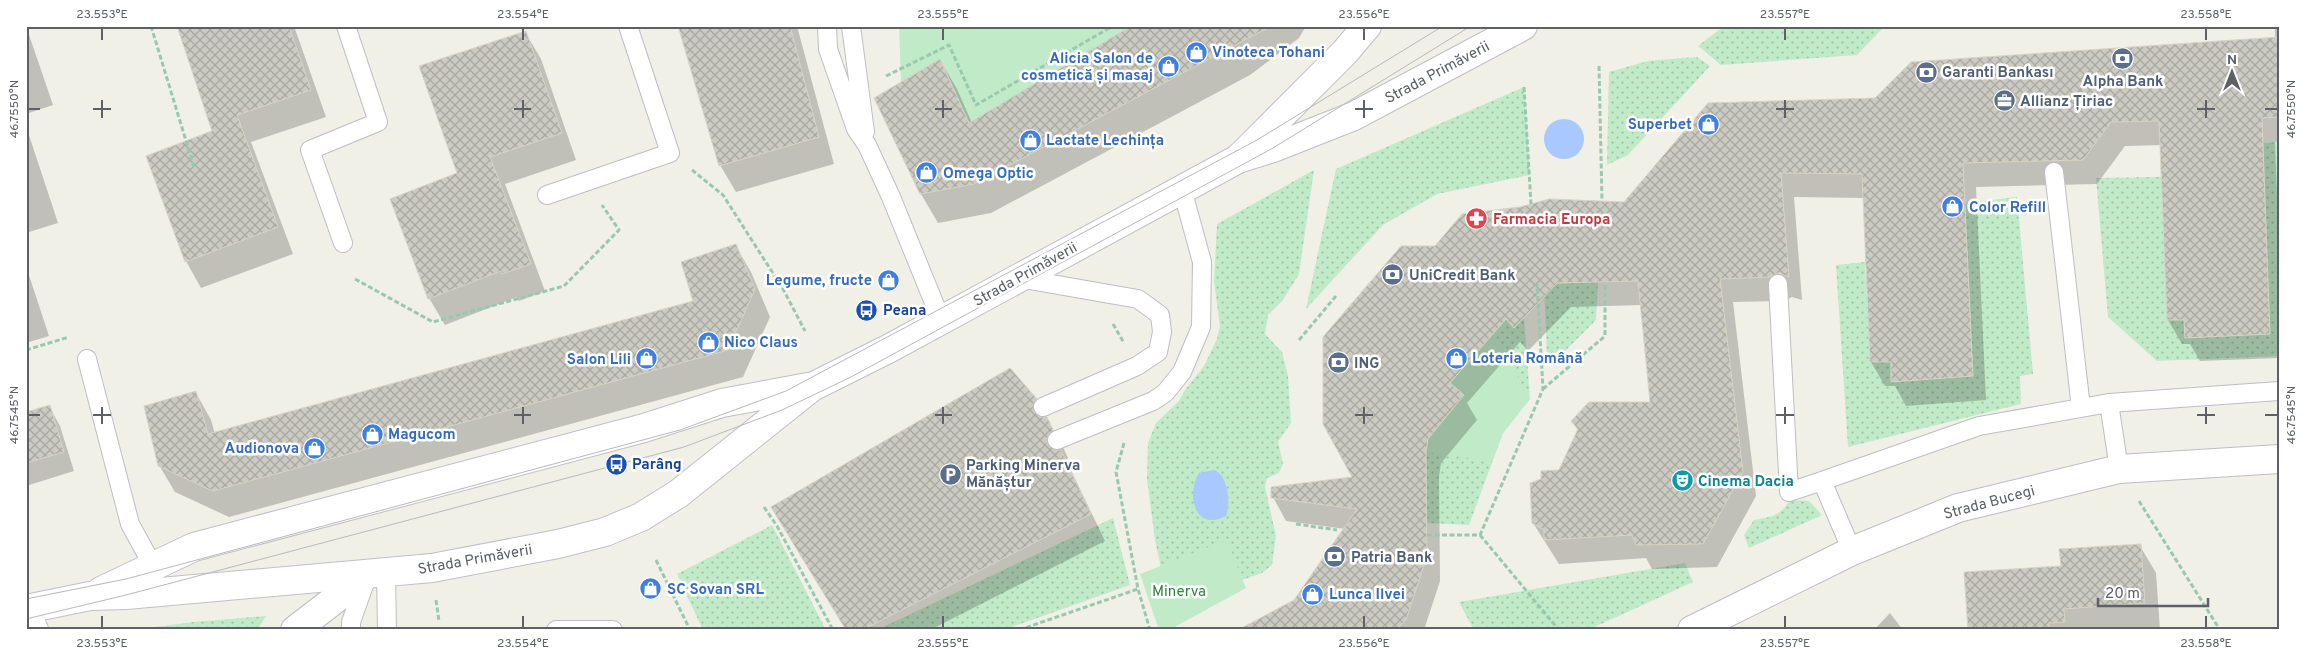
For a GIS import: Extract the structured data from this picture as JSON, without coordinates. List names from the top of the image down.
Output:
{
  "streets": {
    "main road": ["Strada Primăverii", "Strada Bucegi"]
  },
  "parks": ["Minerva"],
  "places": {
    "shop": [
      "Vinoteca Tohani",
      "Alicia Salon de cosmetică și masaj",
      "Superbet",
      "Lactate Lechința",
      "Omega Optic",
      "Color Refill",
      "Legume, fructe",
      "Nico Claus",
      "Loteria Română",
      "Salon Lili",
      "Magucom",
      "Audionova",
      "SC Sovan SRL",
      "Lunca Ilvei"
    ],
    "bank": [
      "Alpha Bank",
      "Garanti Bankası",
      "UniCredit Bank",
      "ING",
      "Patria Bank"
    ],
    "office": ["Allianz Țiriac"],
    "pharmacy": ["Farmacia Europa"],
    "bus stop": ["Peana", "Parâng"],
    "parking": ["Parking Minerva Mănăștur"],
    "theatre": ["Cinema Dacia"]
  },
  "scale_bar": "20 m",
  "north": "top",
  "coordinates": [
    "23.553°E",
    "23.554°E",
    "23.555°E",
    "23.556°E",
    "23.557°E",
    "23.558°E",
    "46.7550°N",
    "46.7545°N"
  ]
}
